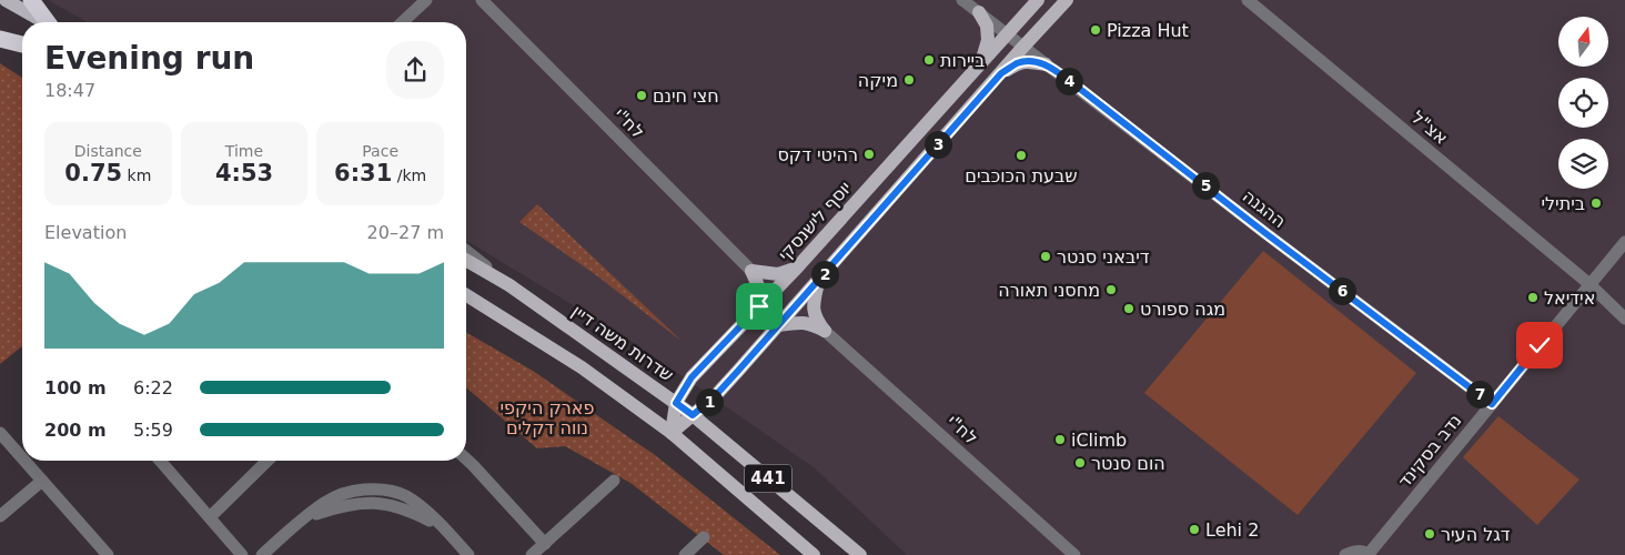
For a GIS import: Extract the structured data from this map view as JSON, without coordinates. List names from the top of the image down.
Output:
{
  "streets": {
    "main road": ["יוסף לישנסקי", "שדרות משה דיין", "441"],
    "street": [
      "לח\"י",
      "אצ\"ל",
      "ההגנה",
      "נדב בסקינד"
    ]
  },
  "crossings": [
    ["אצ\"ל", "נדב בסקינד"],
    ["ההגנה", "יוסף לישנסקי"],
    ["ההגנה", "נדב בסקינד"],
    ["יוסף לישנסקי", "שדרות משה דיין"],
    ["יוסף לישנסקי", "441"]
  ],
  "parks": ["פארק היקפי נווה דקלים"],
  "places": [
    "Pizza Hut",
    "ביירות",
    "מיקה",
    "חצי חינם",
    "רהיטי דקס",
    "שבעת הכוכבים",
    "ביתילי",
    "דיבאני סנטר",
    "מחסני תאורה",
    "אידיאל",
    "מגה ספורט",
    "iClimb",
    "הום סנטר",
    "Lehi 2",
    "דגל העיר"
  ],
  "north": "top",
  "page": {
    "heading": ["Evening run", "18:47"],
    "pins": [
      "4",
      "3",
      "5",
      "2",
      "6",
      "7",
      "1"
    ],
    "stats": [
      ["Distance", "0.75 km"],
      ["Time", "4:53"],
      ["Pace", "6:31 /km"]
    ],
    "chart": ["Elevation", "20–27 m"],
    "list": [
      {
        "name": "100 m",
        "note": "6:22"
      },
      {
        "name": "200 m",
        "note": "5:59"
      }
    ]
  }
}
